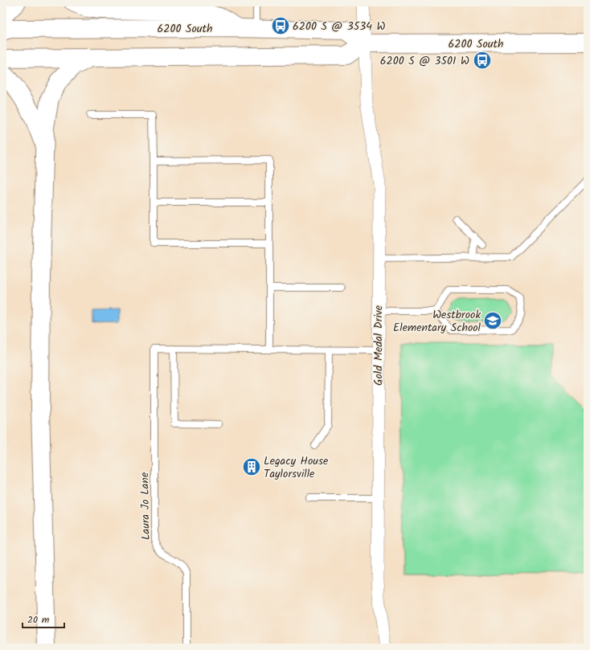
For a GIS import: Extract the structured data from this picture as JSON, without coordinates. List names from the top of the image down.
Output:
{
  "streets": {
    "main road": ["6200 South"],
    "street": ["Gold Medal Drive"],
    "lane": ["Laura Jo Lane"]
  },
  "crossings": [
    ["6200 South", "Gold Medal Drive"]
  ],
  "places": {
    "bus stop": ["6200 S @ 3534 W", "6200 S @ 3501 W"],
    "school or university": ["Westbrook Elementary School"],
    "building": ["Legacy House Taylorsville"]
  },
  "scale_bar": "20 m"
}
